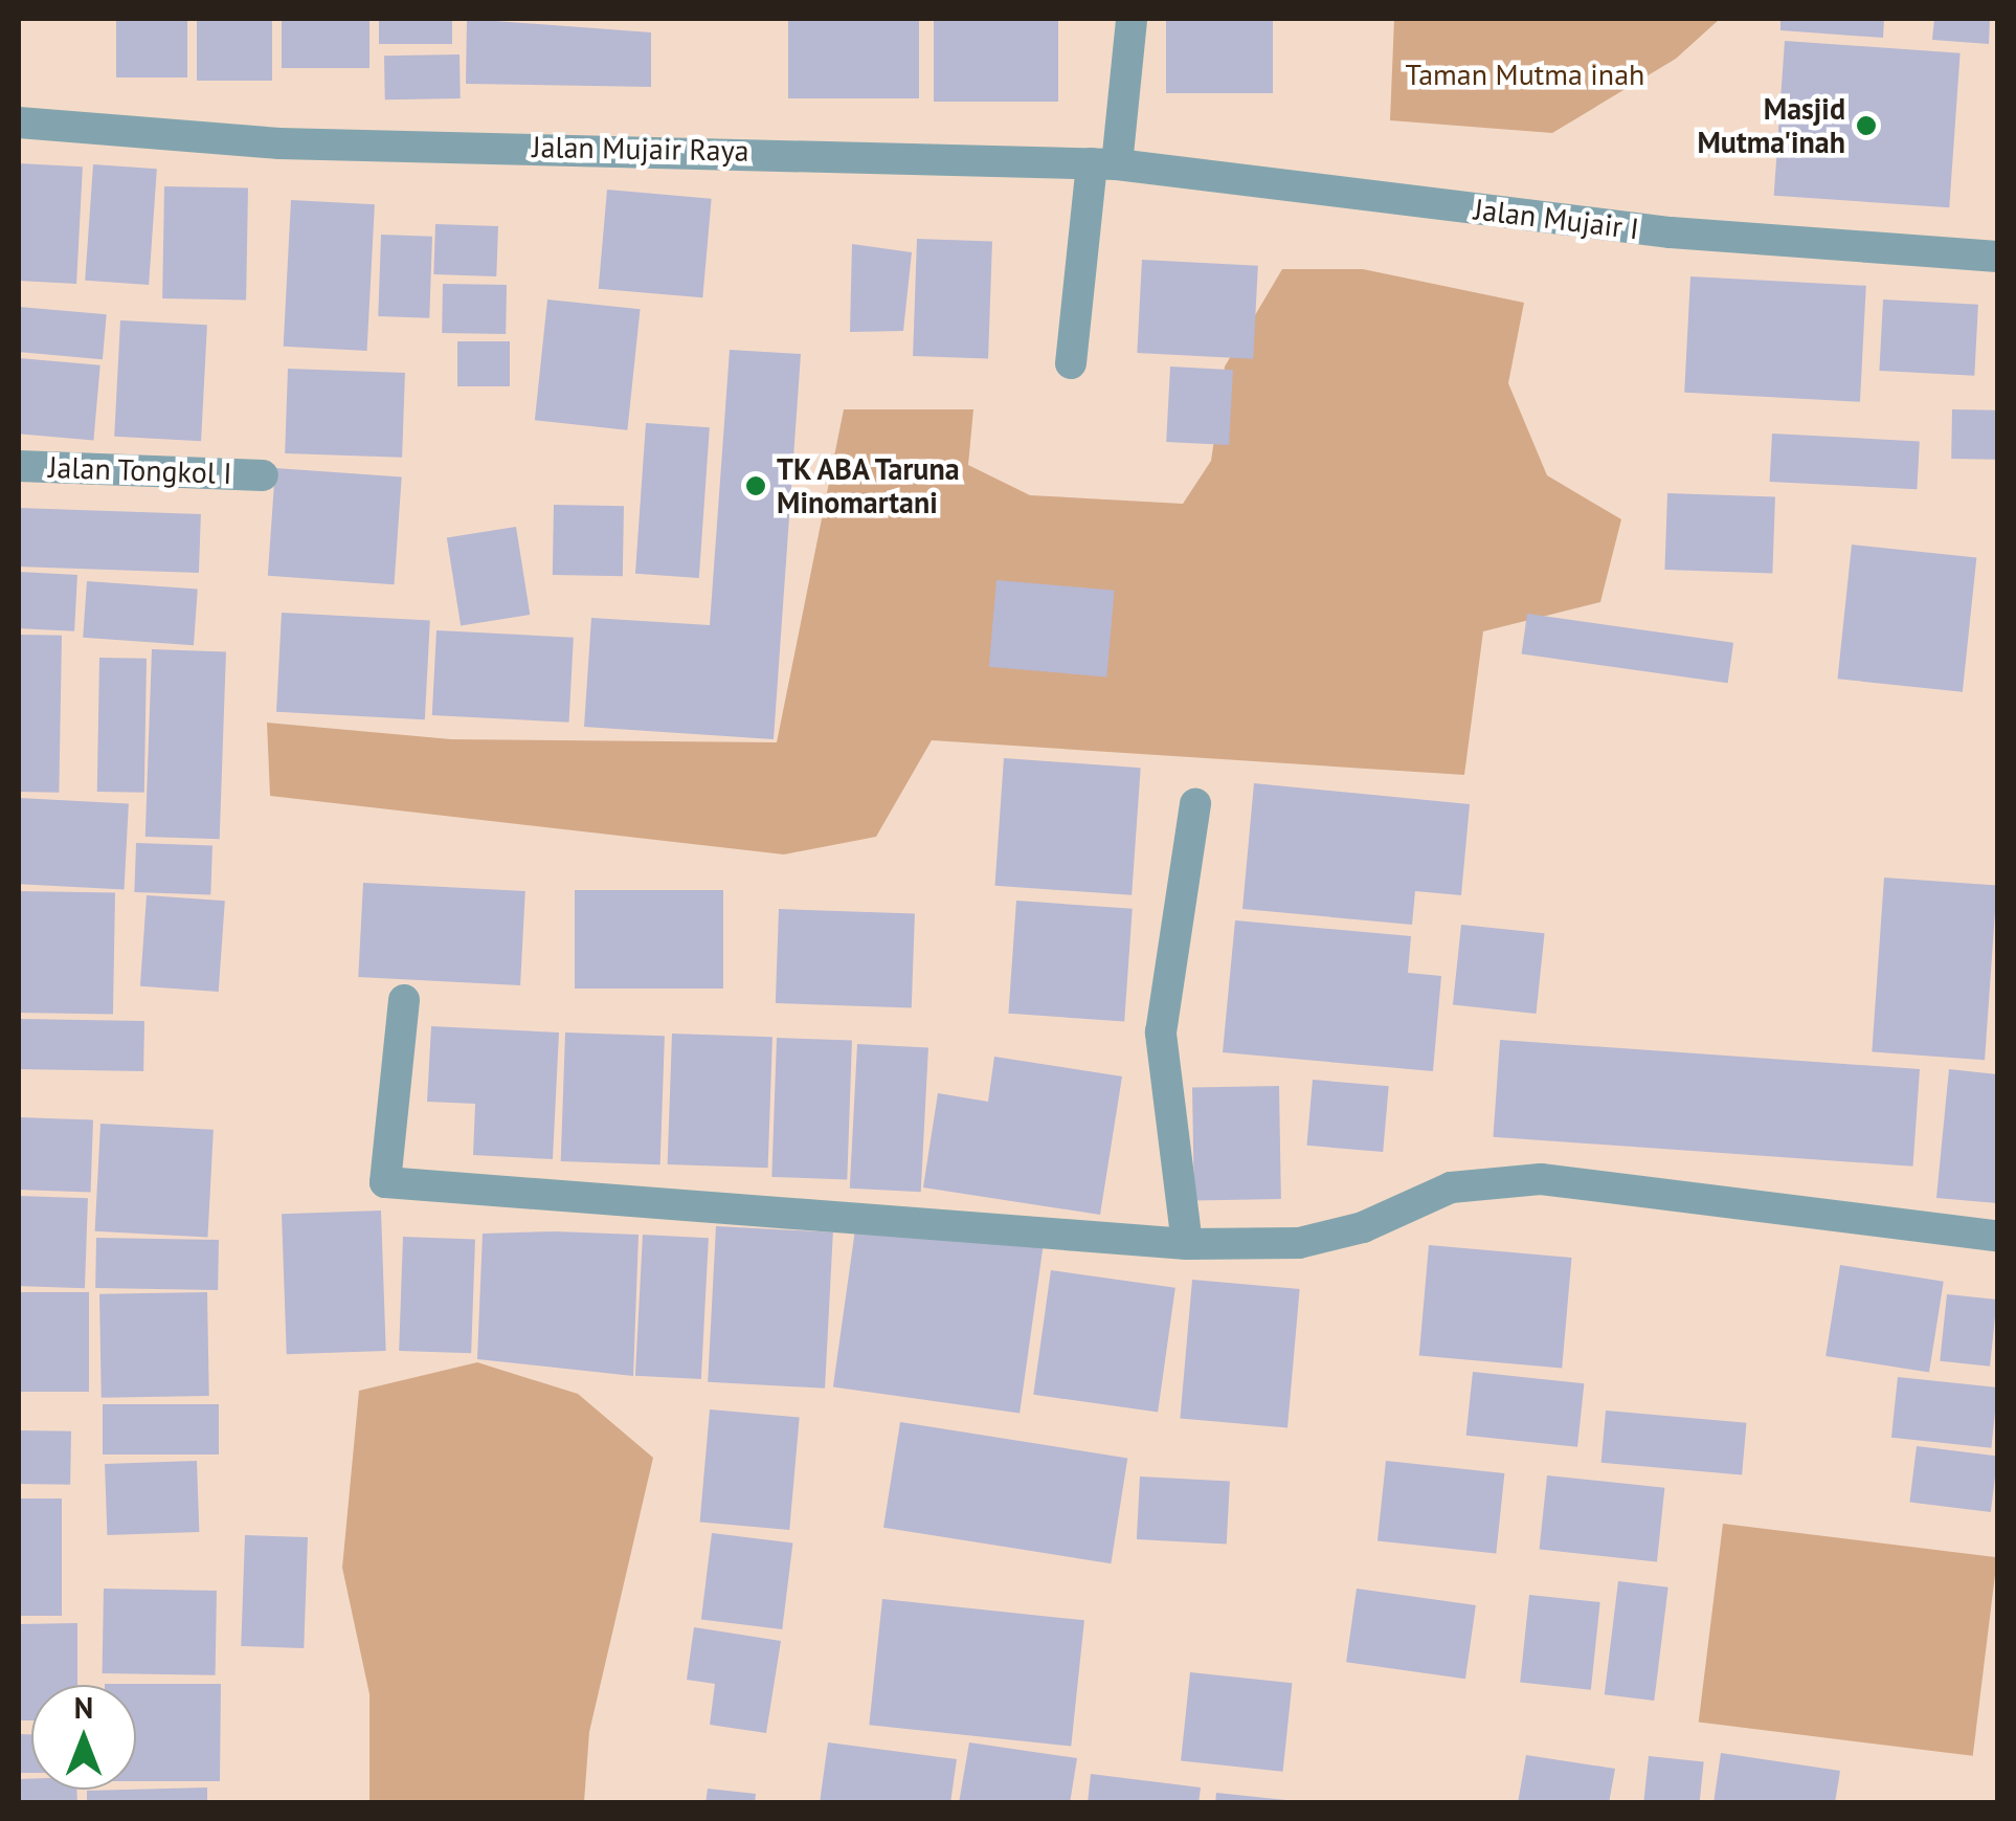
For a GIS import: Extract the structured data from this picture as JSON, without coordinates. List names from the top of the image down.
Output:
{
  "streets": {
    "street": ["Jalan Mujair Raya", "Jalan Mujair I", "Jalan Tongkol I"]
  },
  "crossings": [
    ["Jalan Mujair Raya", "Jalan Mujair I"]
  ],
  "parks": ["Taman Mutma inah"],
  "places": ["Masjid Mutma'inah", "TK ABA Taruna Minomartani"],
  "north": "top"
}
